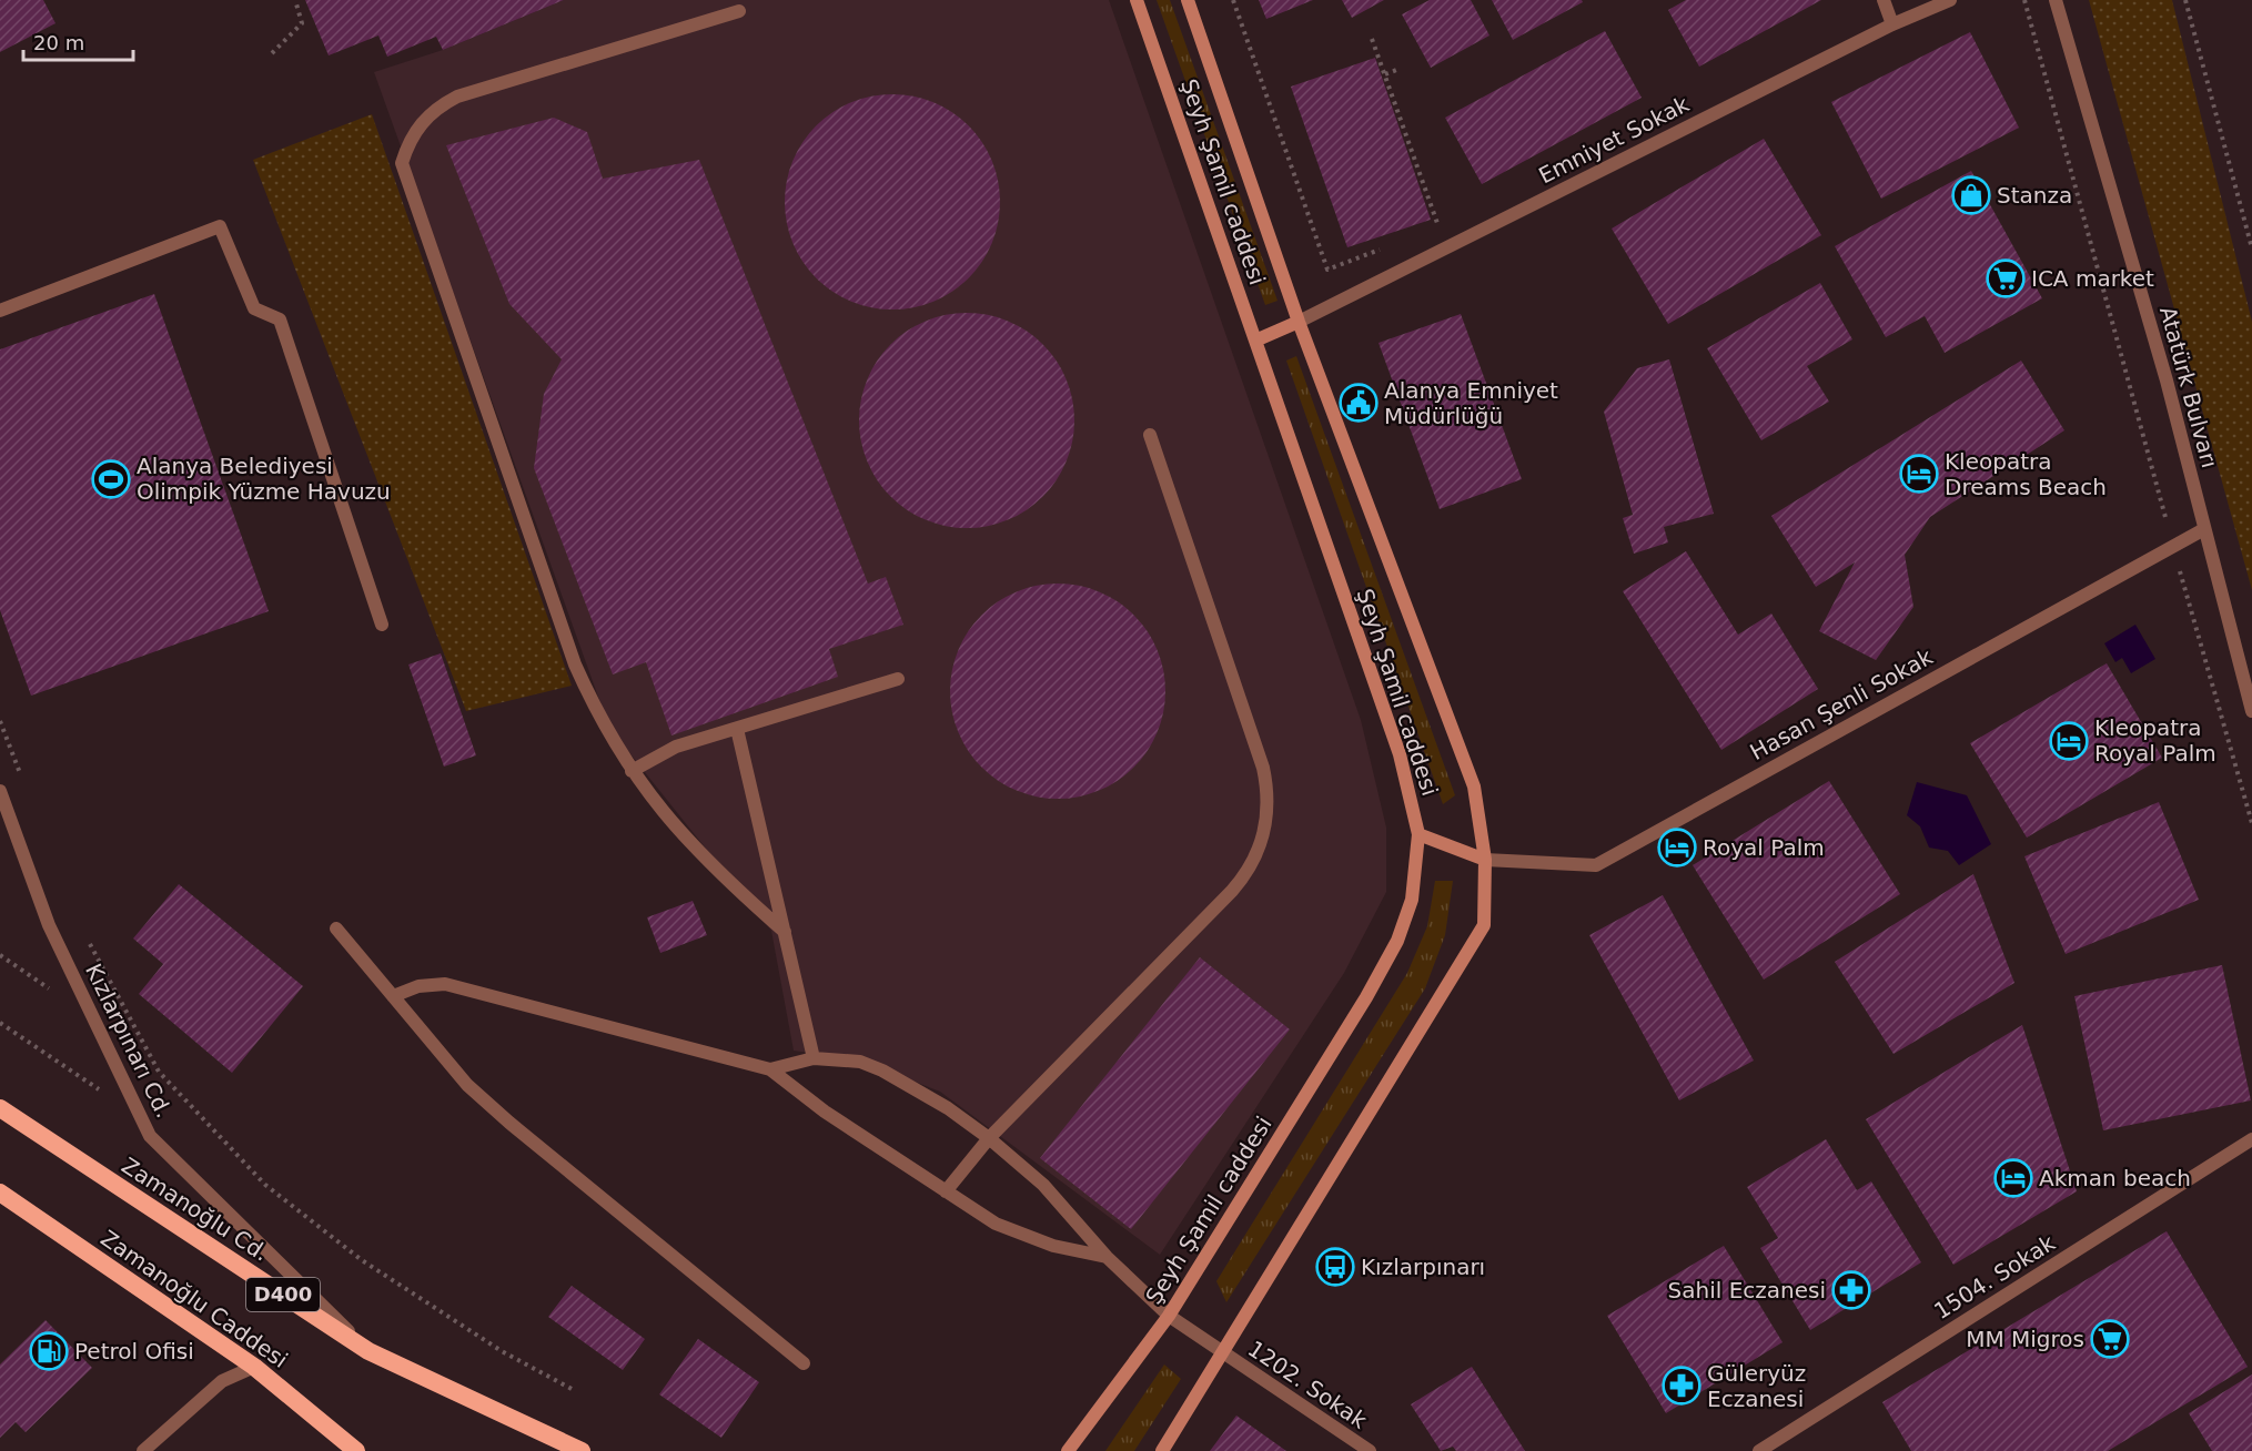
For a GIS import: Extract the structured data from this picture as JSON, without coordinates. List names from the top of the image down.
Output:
{
  "streets": {
    "highway": ["Zamanoğlu Cd.", "D400", "Zamanoğlu Caddesi"],
    "main road": ["Şeyh Şamil caddesi"],
    "street": [
      "Emniyet Sokak",
      "Atatürk Bulvarı",
      "Hasan Şenli Sokak",
      "Kızlarpınarı Cd.",
      "1504. Sokak",
      "1202. Sokak"
    ]
  },
  "crossings": [
    ["Emniyet Sokak", "Şeyh Şamil caddesi"],
    ["Şeyh Şamil caddesi", "Hasan Şenli Sokak"],
    ["Şeyh Şamil caddesi", "1202. Sokak"],
    ["Atatürk Bulvarı", "Hasan Şenli Sokak"],
    ["Kızlarpınarı Cd.", "Zamanoğlu Cd."]
  ],
  "places": {
    "shop": ["Stanza"],
    "supermarket": ["ICA market", "MM Migros"],
    "public building": ["Alanya Emniyet Müdürlüğü"],
    "hotel": [
      "Kleopatra Dreams Beach",
      "Kleopatra Royal Palm",
      "Royal Palm",
      "Akman beach"
    ],
    "sports": ["Alanya Belediyesi Olimpik Yüzme Havuzu"],
    "bus stop": ["Kızlarpınarı"],
    "pharmacy": ["Sahil Eczanesi", "Güleryüz Eczanesi"],
    "fuel station": ["Petrol Ofisi"]
  },
  "scale_bar": "20 m"
}
